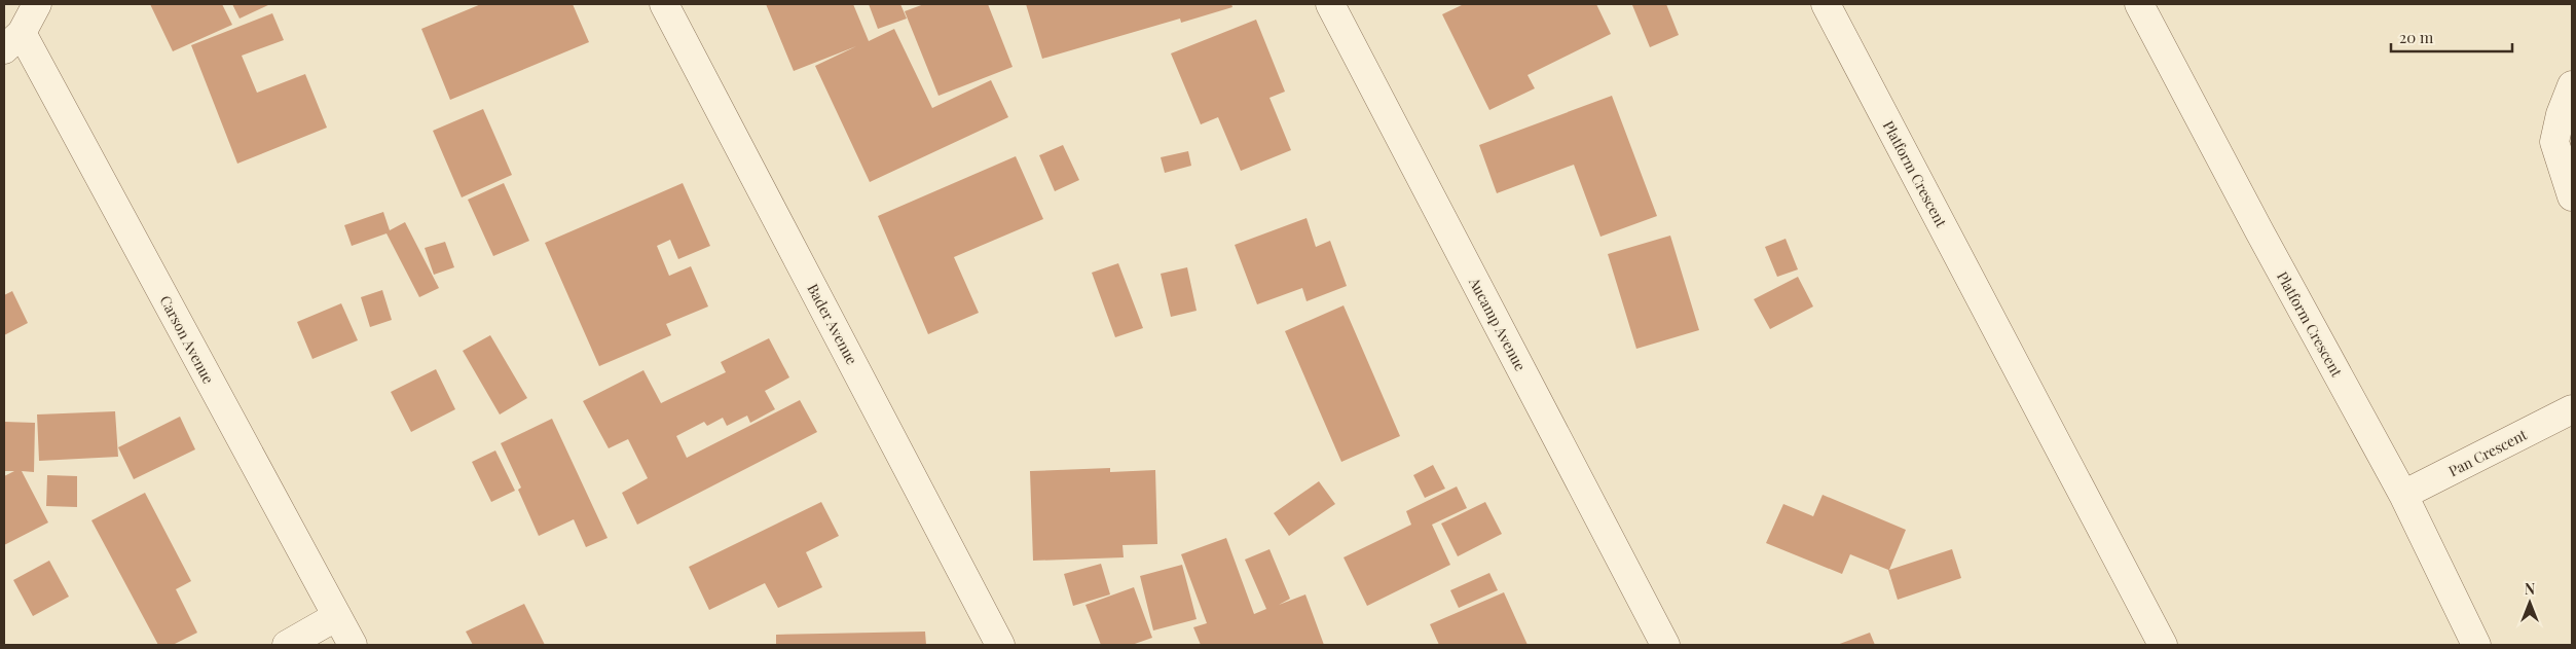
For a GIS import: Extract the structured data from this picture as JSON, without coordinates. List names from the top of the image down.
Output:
{
  "streets": {
    "street": [
      "Platform Crescent",
      "Bader Avenue",
      "Aucamp Avenue",
      "Carson Avenue",
      "Pan Crescent"
    ]
  },
  "crossings": [
    ["Platform Crescent", "Pan Crescent"]
  ],
  "scale_bar": "20 m",
  "north": "top"
}
